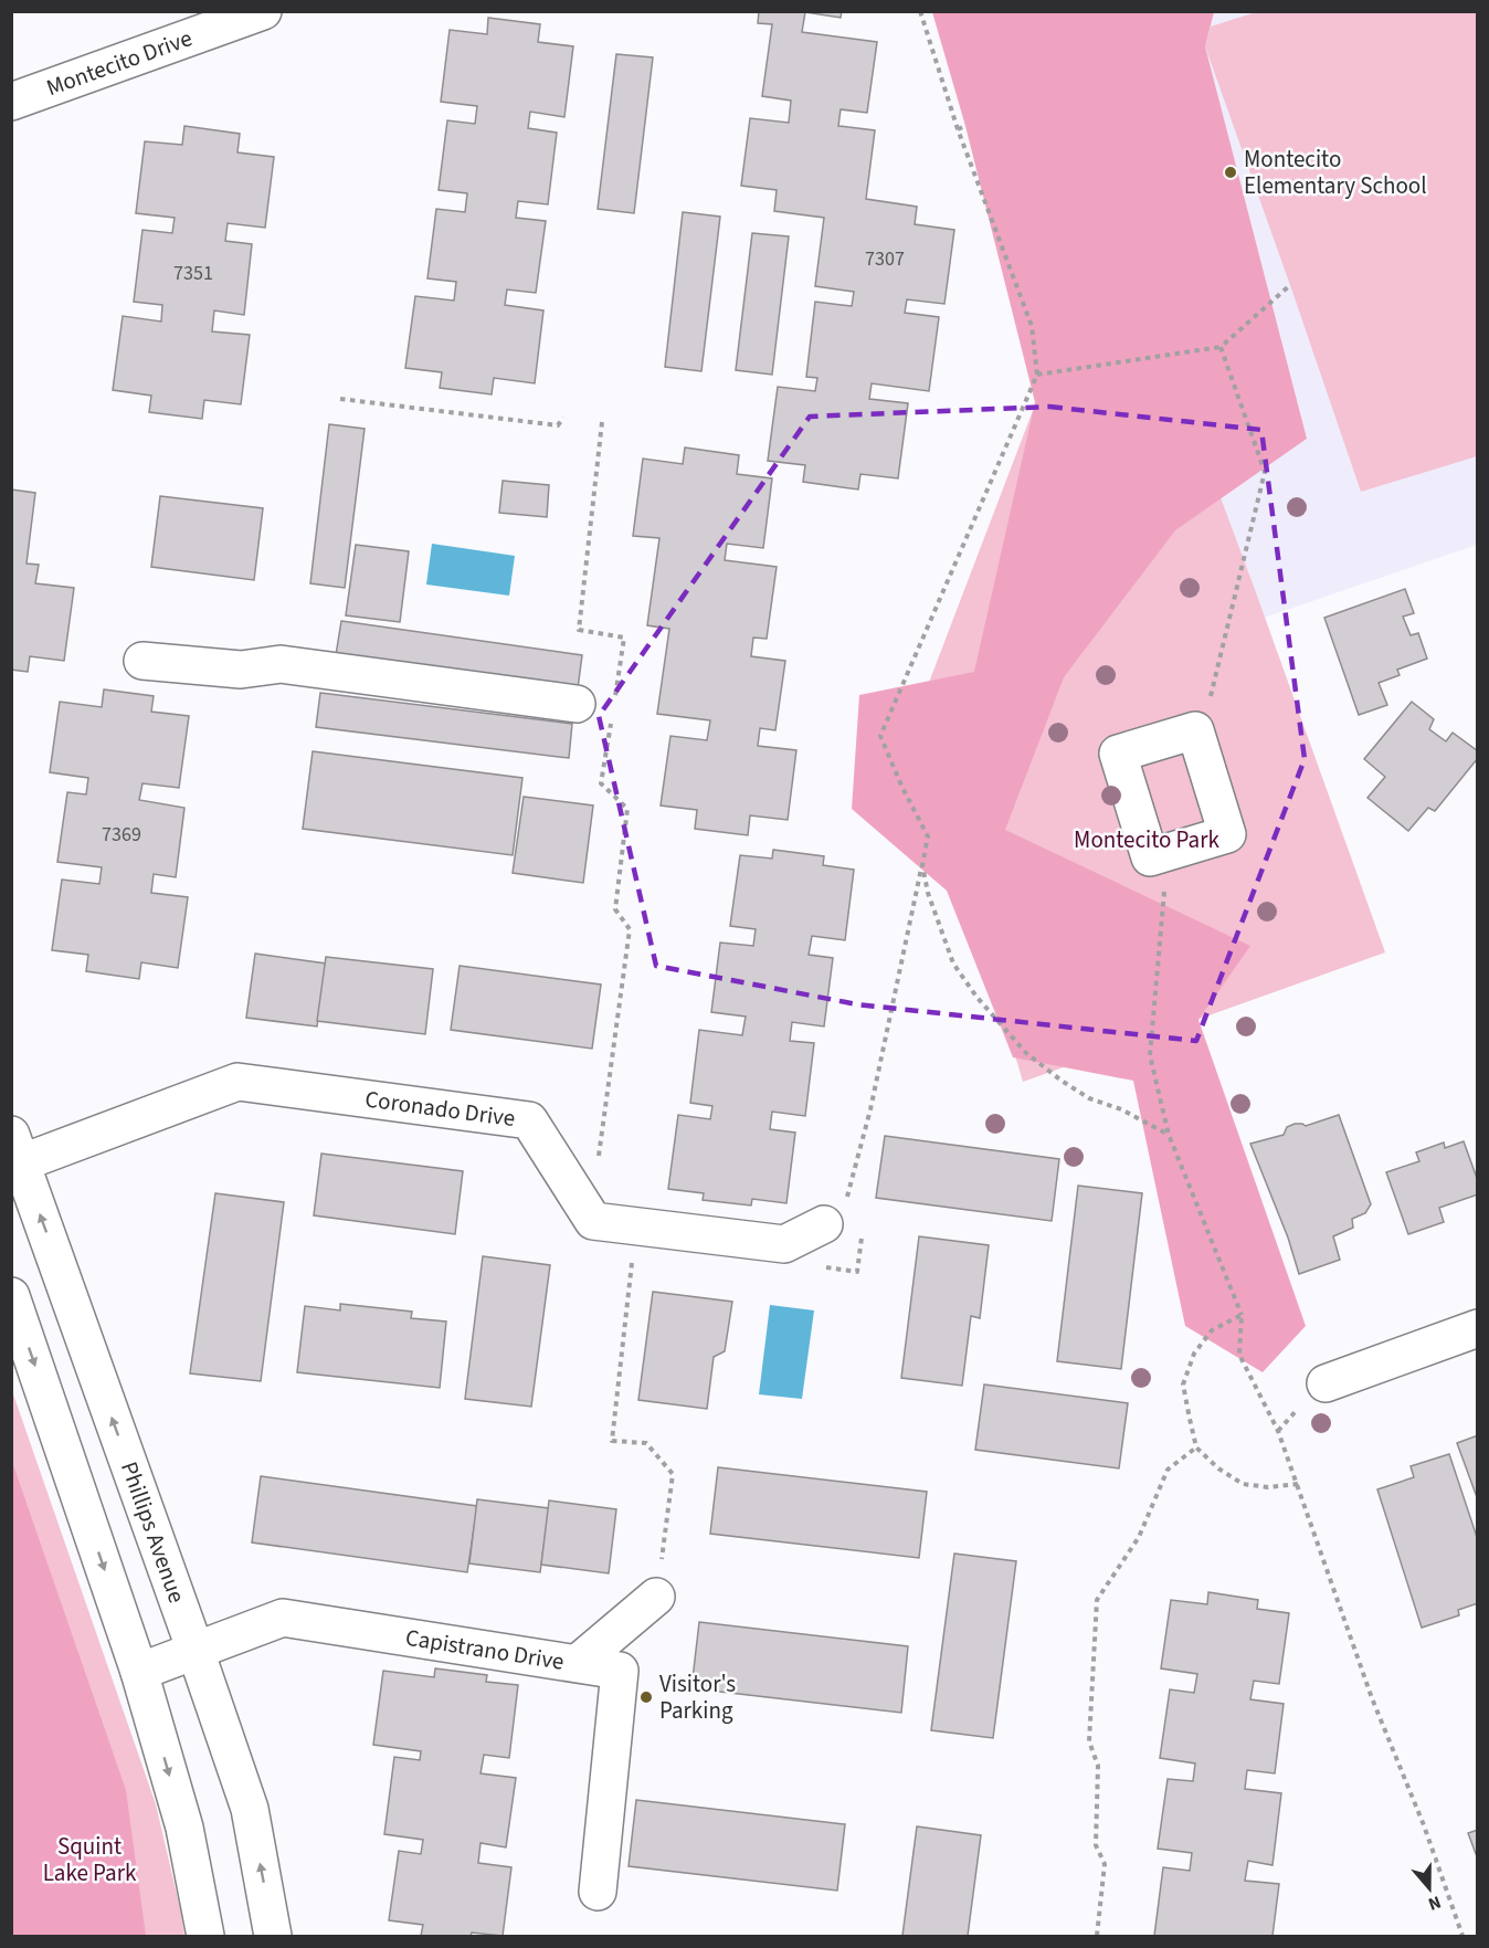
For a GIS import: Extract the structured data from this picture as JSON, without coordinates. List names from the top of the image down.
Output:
{
  "streets": {
    "street": [
      "Montecito Drive",
      "Coronado Drive",
      "Phillips Avenue",
      "Capistrano Drive"
    ]
  },
  "crossings": [
    ["Coronado Drive", "Phillips Avenue"],
    ["Phillips Avenue", "Capistrano Drive"]
  ],
  "parks": ["Montecito Park", "Squint Lake Park"],
  "places": ["Montecito Elementary School", "Visitor's Parking"],
  "house_numbers": ["7307", "7351", "7369"],
  "north": "bottom"
}
